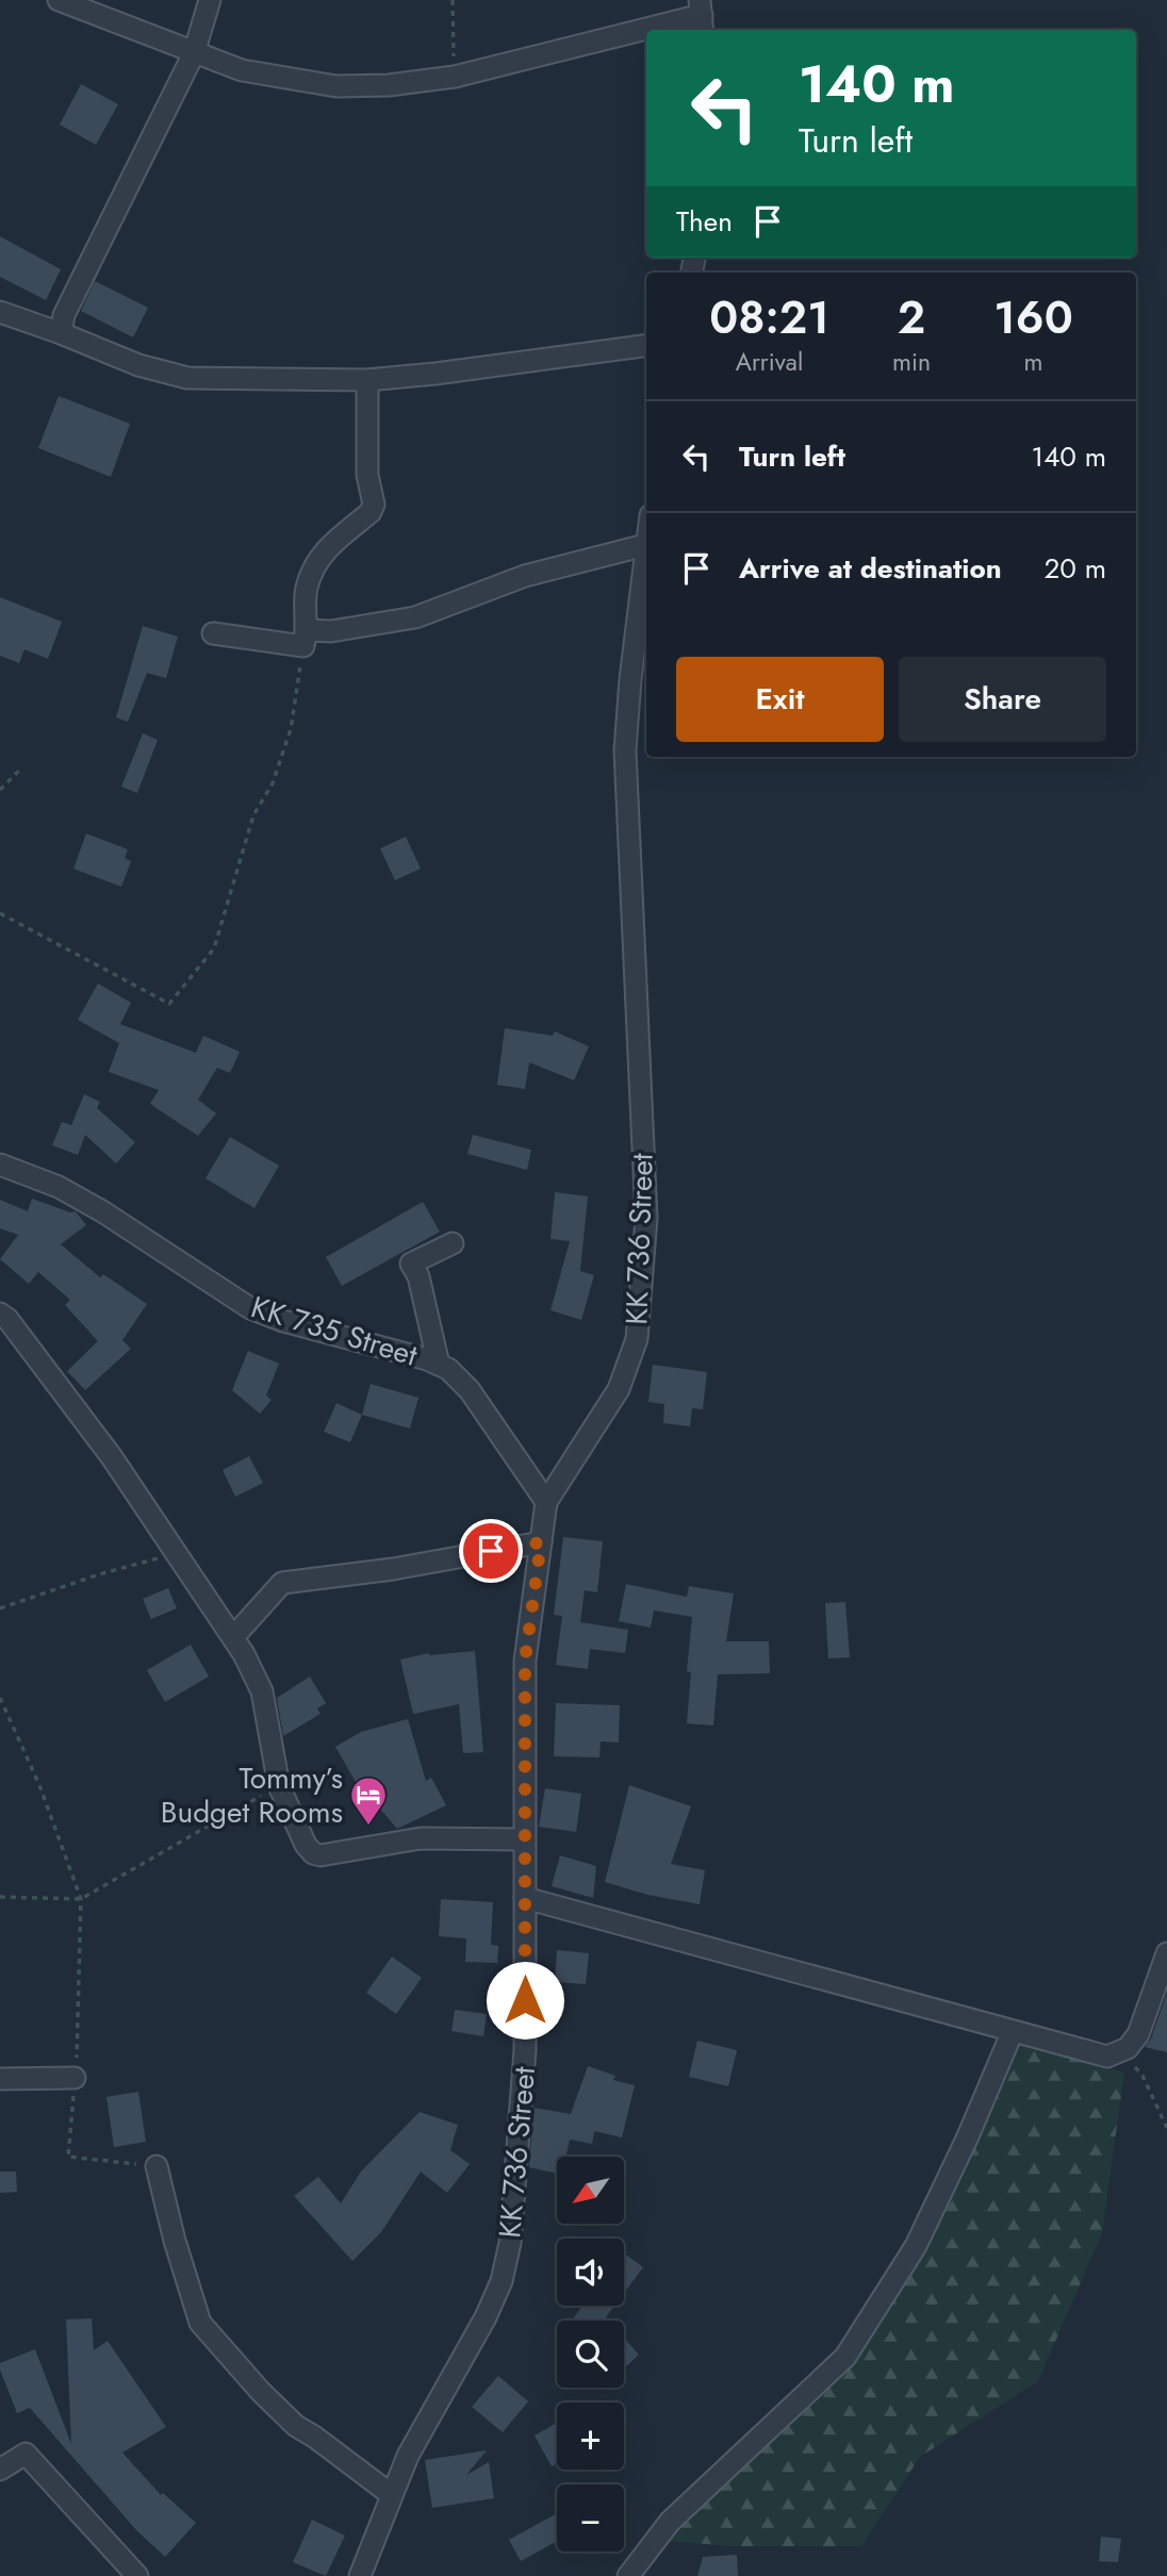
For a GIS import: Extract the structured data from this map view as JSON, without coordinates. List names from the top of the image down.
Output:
{
  "streets": {
    "street": ["KK 736 Street", "KK 735 Street"]
  },
  "crossings": [
    ["KK 736 Street", "KK 735 Street"]
  ],
  "places": {
    "hotel": ["Tommy’s Budget Rooms"]
  },
  "north": "bottom left",
  "page": {
    "turn": ["140 m", "Turn left"],
    "then": "Then",
    "eta": [
      "08:21",
      "Arrival",
      "2",
      "min",
      "160",
      "m"
    ],
    "list": [
      {
        "name": "Turn left",
        "value": "140 m"
      },
      {
        "name": "Arrive at destination",
        "value": "20 m"
      }
    ],
    "buttons": ["Exit", "Share"],
    "map_buttons": ["+", "−"]
  }
}
